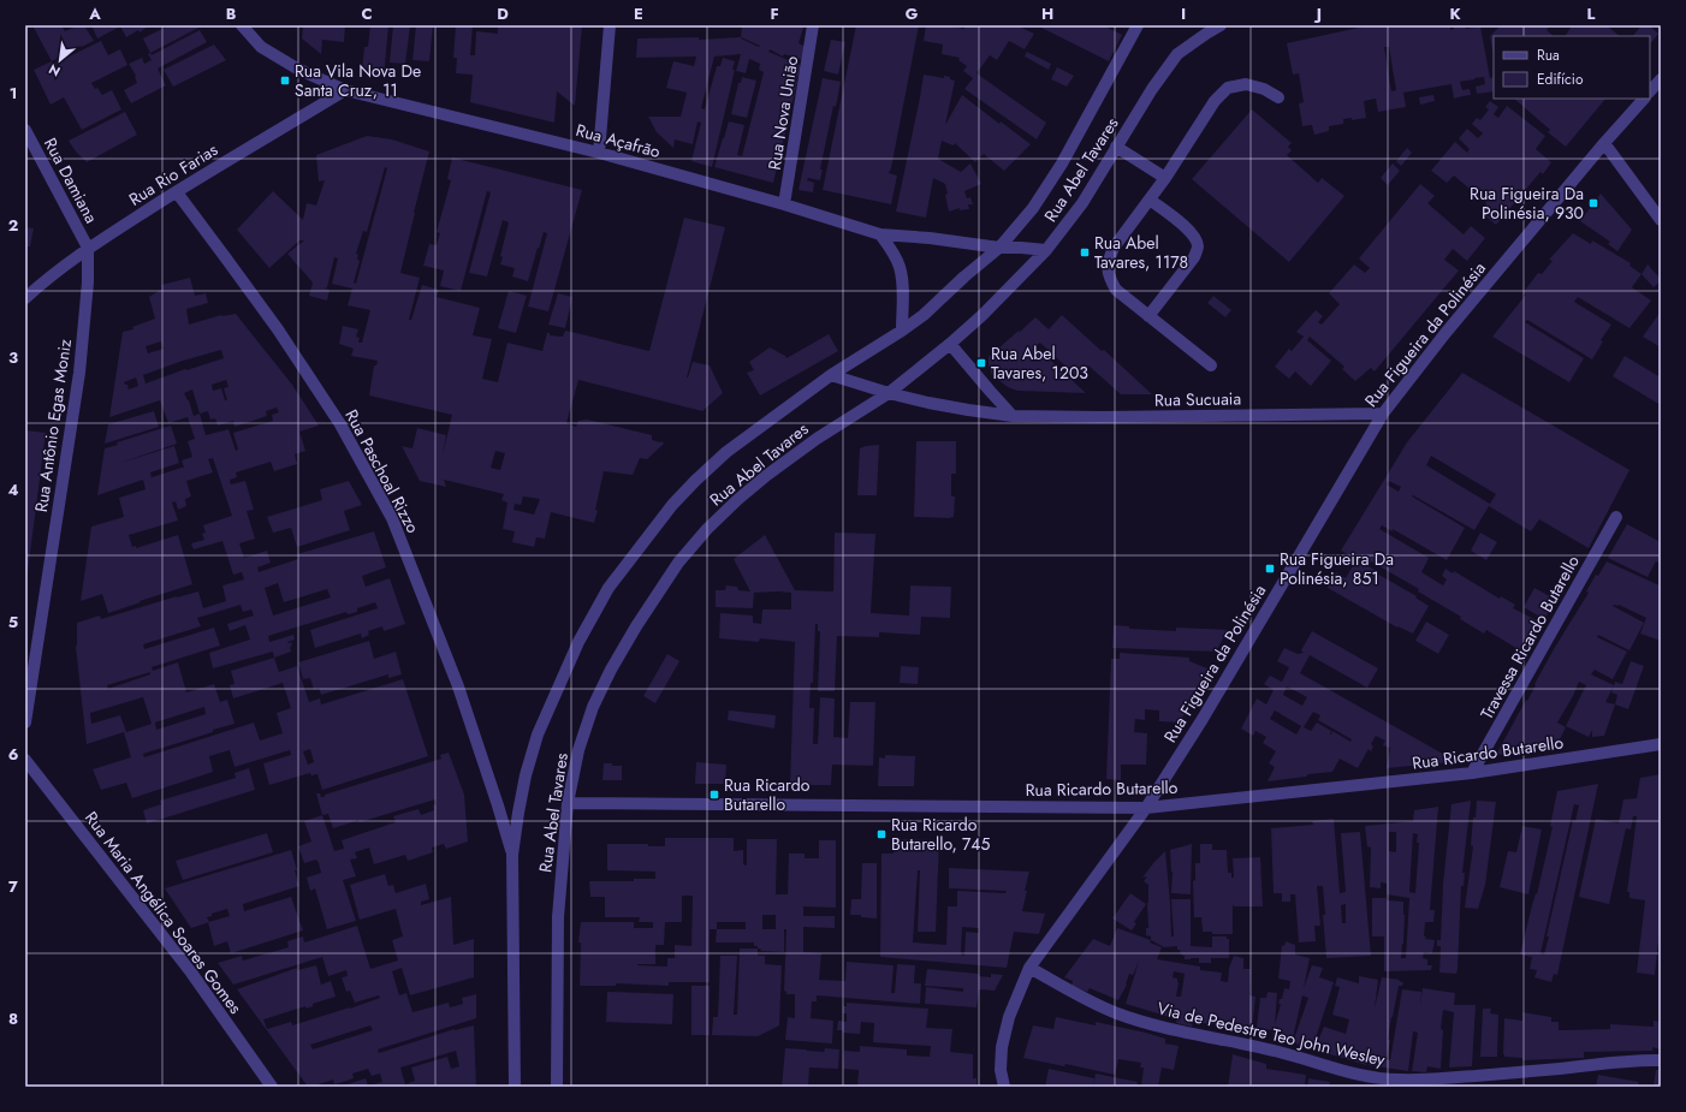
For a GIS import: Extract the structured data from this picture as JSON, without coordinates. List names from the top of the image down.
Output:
{
  "streets": {
    "street": [
      "Rua Nova União",
      "Rua Açafrão",
      "Rua Abel Tavares",
      "Rua Rio Farias",
      "Rua Damiana",
      "Rua Figueira da Polinésia",
      "Rua Sucuaia",
      "Rua Antônio Egas Moniz",
      "Rua Paschoal Rizzo",
      "Travessa Ricardo Butarello",
      "Rua Ricardo Butarello",
      "Rua Maria Angélica Soares Gomes",
      "Via de Pedestre Teo John Wesley"
    ]
  },
  "crossings": [
    ["Rua Nova União", "Rua Açafrão"],
    ["Rua Açafrão", "Rua Abel Tavares"],
    ["Rua Açafrão", "Rua Rio Farias"],
    ["Rua Abel Tavares", "Rua Sucuaia"],
    ["Rua Abel Tavares", "Rua Paschoal Rizzo"],
    ["Rua Abel Tavares", "Rua Ricardo Butarello"],
    ["Rua Rio Farias", "Rua Damiana"],
    ["Rua Rio Farias", "Rua Antônio Egas Moniz"],
    ["Rua Rio Farias", "Rua Paschoal Rizzo"],
    ["Rua Damiana", "Rua Antônio Egas Moniz"],
    ["Rua Figueira da Polinésia", "Rua Sucuaia"],
    ["Rua Figueira da Polinésia", "Rua Ricardo Butarello"],
    ["Rua Figueira da Polinésia", "Via de Pedestre Teo John Wesley"],
    ["Travessa Ricardo Butarello", "Rua Ricardo Butarello"]
  ],
  "places": {
    "transit": [
      "Rua Vila Nova De Santa Cruz, 11",
      "Rua Figueira Da Polinésia, 930",
      "Rua Abel Tavares, 1178",
      "Rua Abel Tavares, 1203",
      "Rua Figueira Da Polinésia, 851",
      "Rua Ricardo Butarello",
      "Rua Ricardo Butarello, 745"
    ]
  },
  "legend": ["Rua", "Edifício"],
  "north": "bottom left",
  "grid": {
    "columns": [
      "A",
      "B",
      "C",
      "D",
      "E",
      "F",
      "G",
      "H",
      "I",
      "J",
      "K",
      "L"
    ],
    "rows": [
      "1",
      "2",
      "3",
      "4",
      "5",
      "6",
      "7",
      "8"
    ]
  }
}
